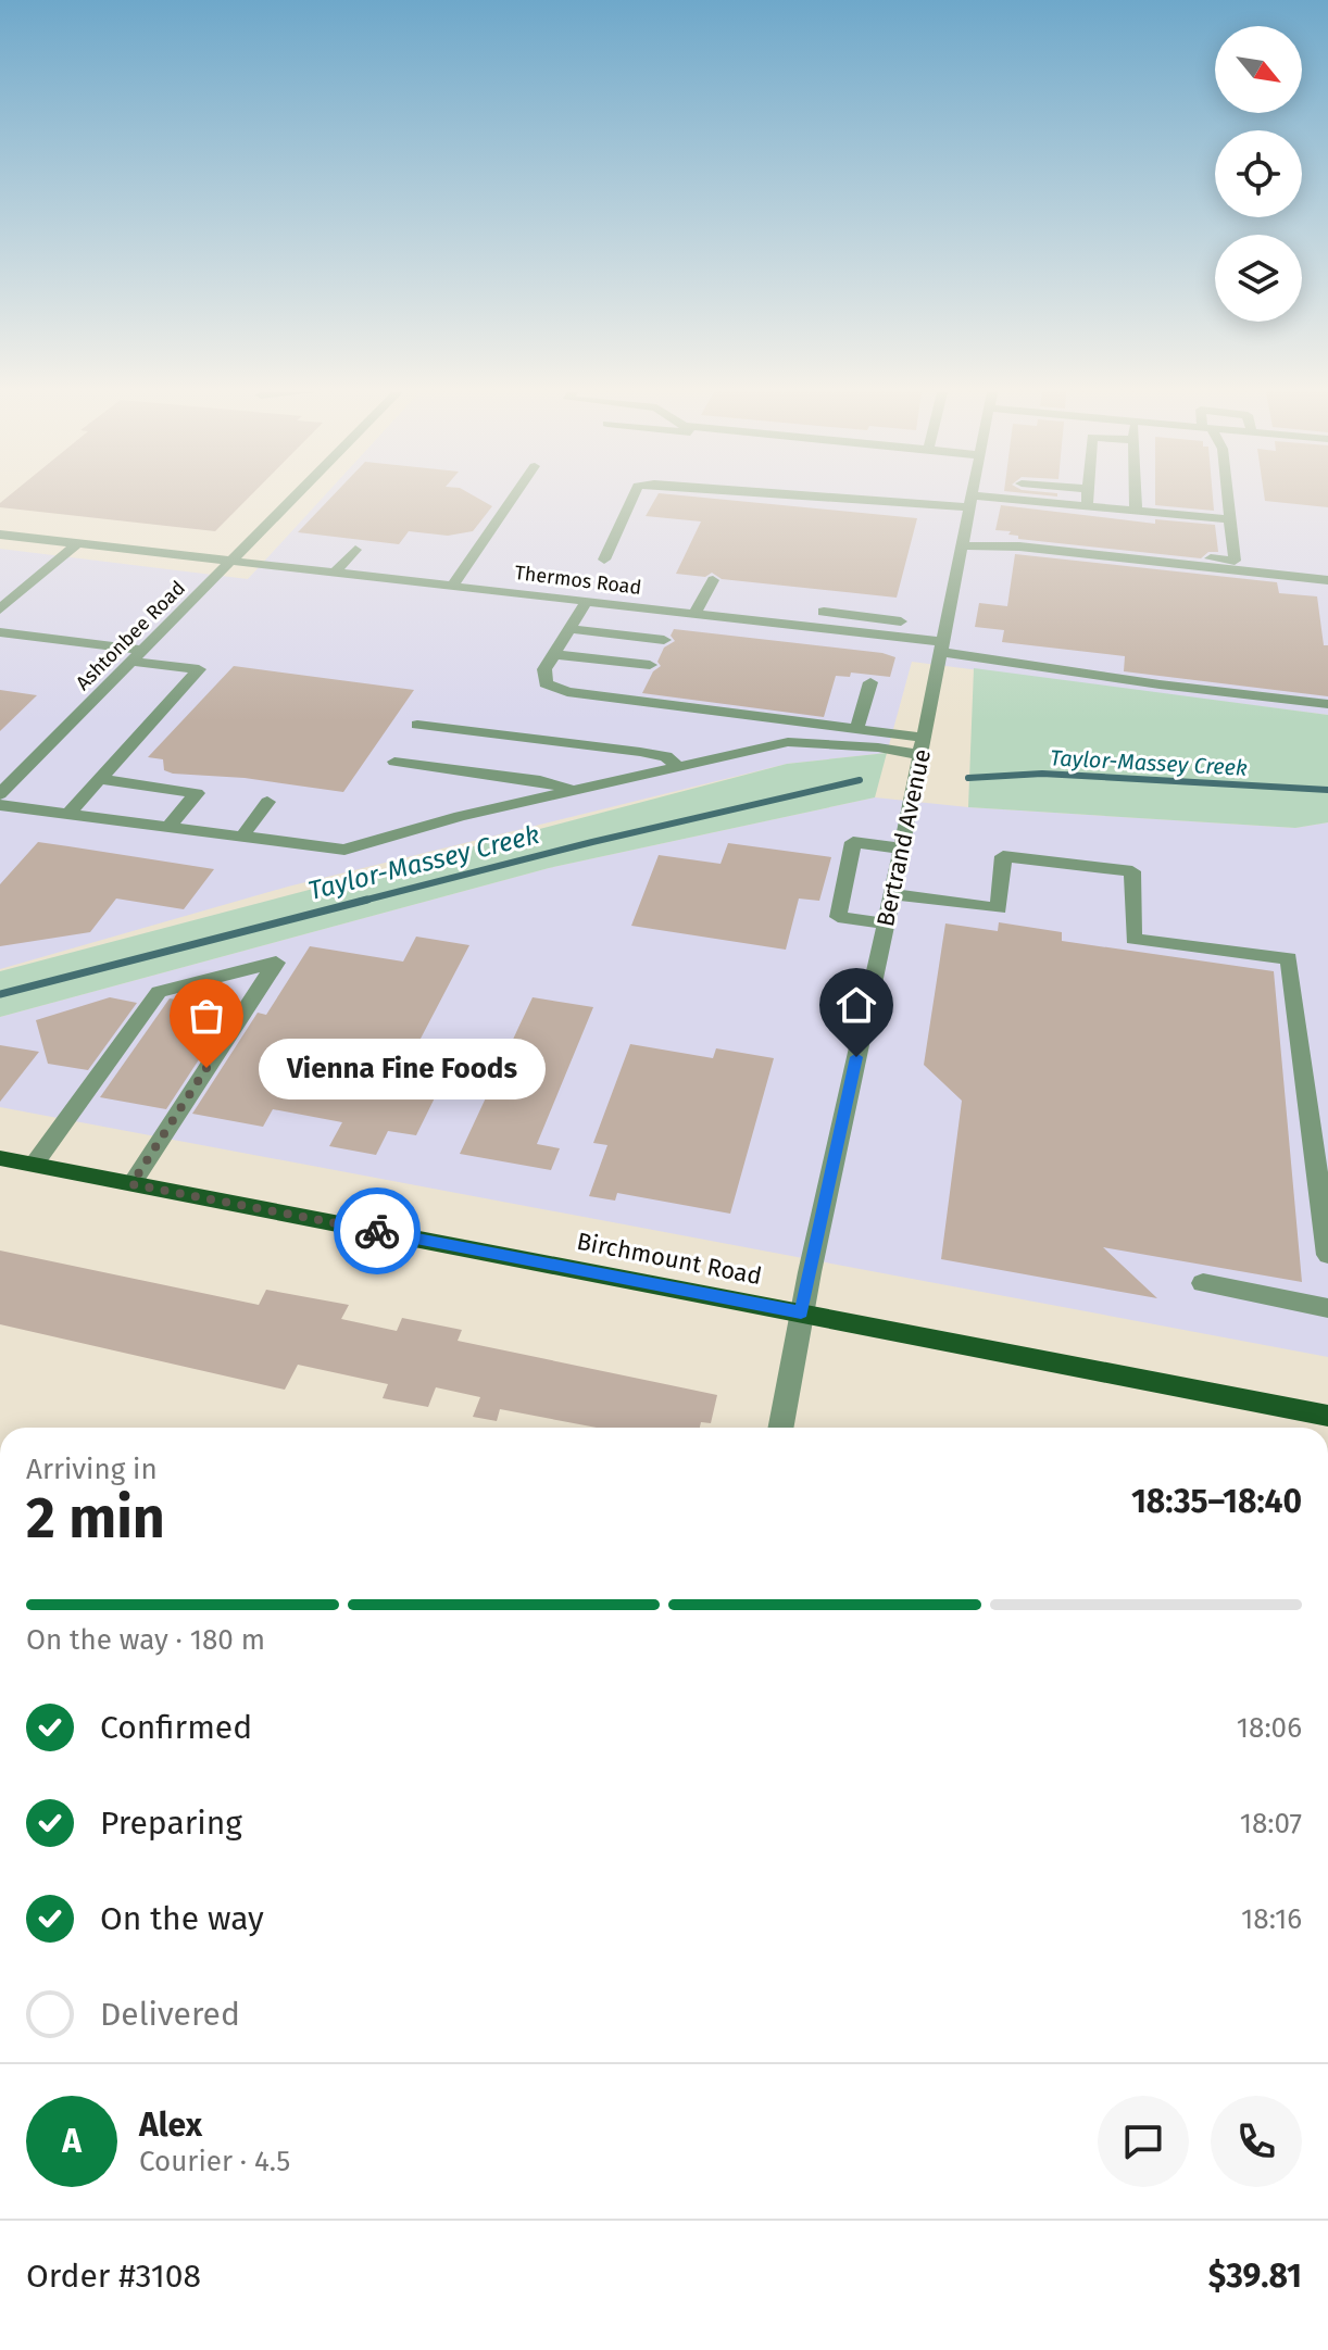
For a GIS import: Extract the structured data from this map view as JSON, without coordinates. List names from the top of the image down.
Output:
{
  "streets": {
    "main road": ["Birchmount Road"],
    "street": ["Thermos Road", "Ashtonbee Road", "Bertrand Avenue"]
  },
  "crossings": [
    ["Thermos Road", "Ashtonbee Road"],
    ["Thermos Road", "Bertrand Avenue"],
    ["Bertrand Avenue", "Birchmount Road"]
  ],
  "water": ["Taylor-Massey Creek"],
  "places": ["Vienna Fine Foods"],
  "north": "bottom right",
  "page": {
    "bubble": "Vienna Fine Foods",
    "heading": ["2 min", "Arriving in", "18:35–18:40"],
    "panel": [
      "Alex",
      "Courier · 4.5",
      "Order #3108",
      "$39.81"
    ],
    "bar": "On the way · 180 m",
    "list": [
      ["Confirmed", "18:06"],
      ["Preparing", "18:07"],
      ["On the way", "18:16"],
      "Delivered"
    ],
    "round": "A"
  }
}
